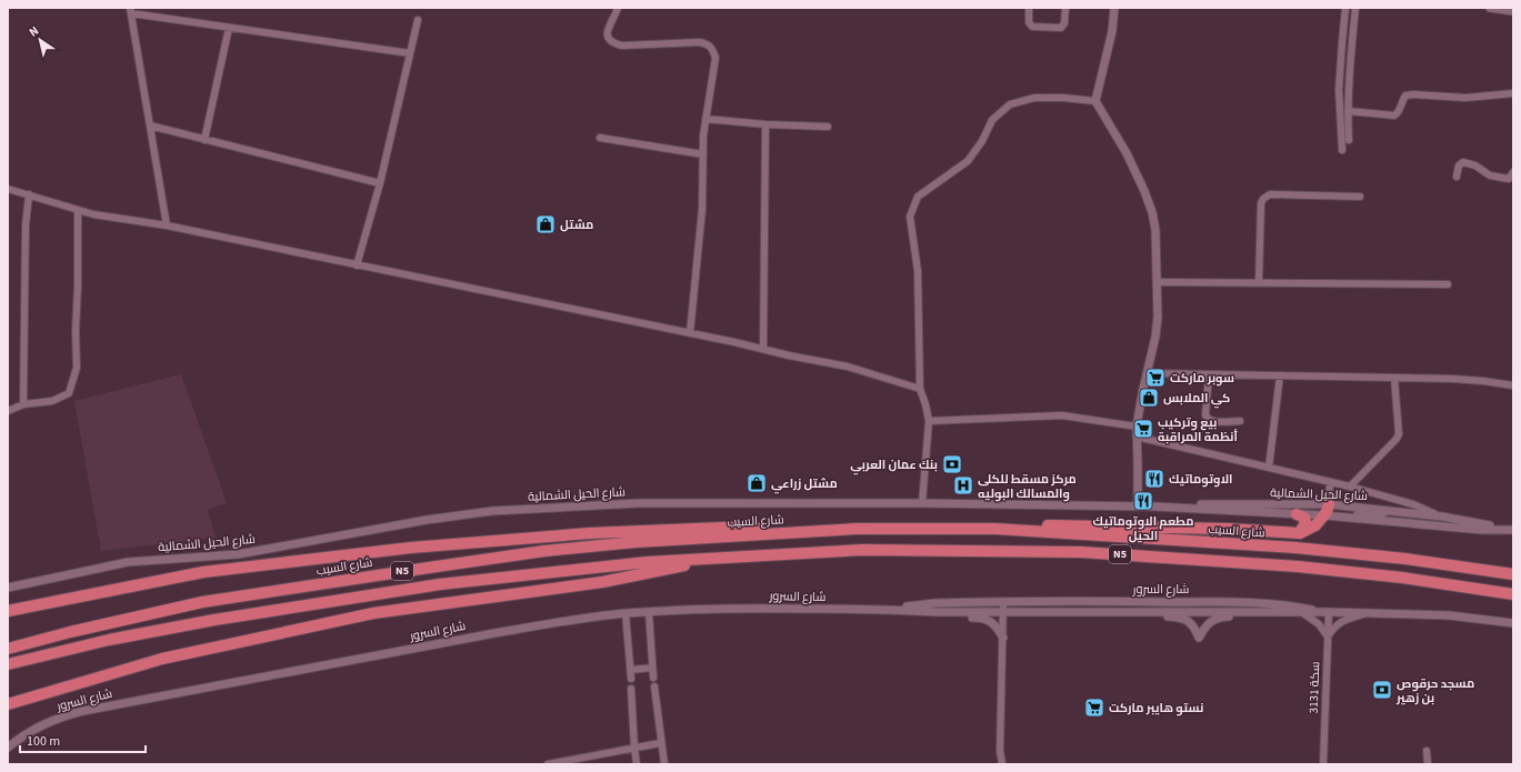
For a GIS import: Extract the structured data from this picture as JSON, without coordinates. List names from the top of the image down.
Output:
{
  "streets": {
    "highway": ["شارع السيب", "N5"],
    "street": ["شارع الحيل الشمالية", "شارع السرور", "سكة 3131"]
  },
  "crossings": [
    ["شارع السرور", "سكة 3131"]
  ],
  "places": {
    "shop": ["مشتل", "كي الملابس", "مشتل زراعي"],
    "supermarket": ["سوبر ماركت", "بيع وتركيب أنظمة المراقبة", "نستو هايبر ماركت"],
    "bank": ["بنك عمان العربي", "مسجد حرقوص بن زهير"],
    "restaurant": ["الاوتوماتيك", "مطعم الاوتوماتيك الحيل"],
    "hospital": ["مركز مسقط للكلى والمسالك البوليه"]
  },
  "scale_bar": "100 m",
  "north": "top left"
}
